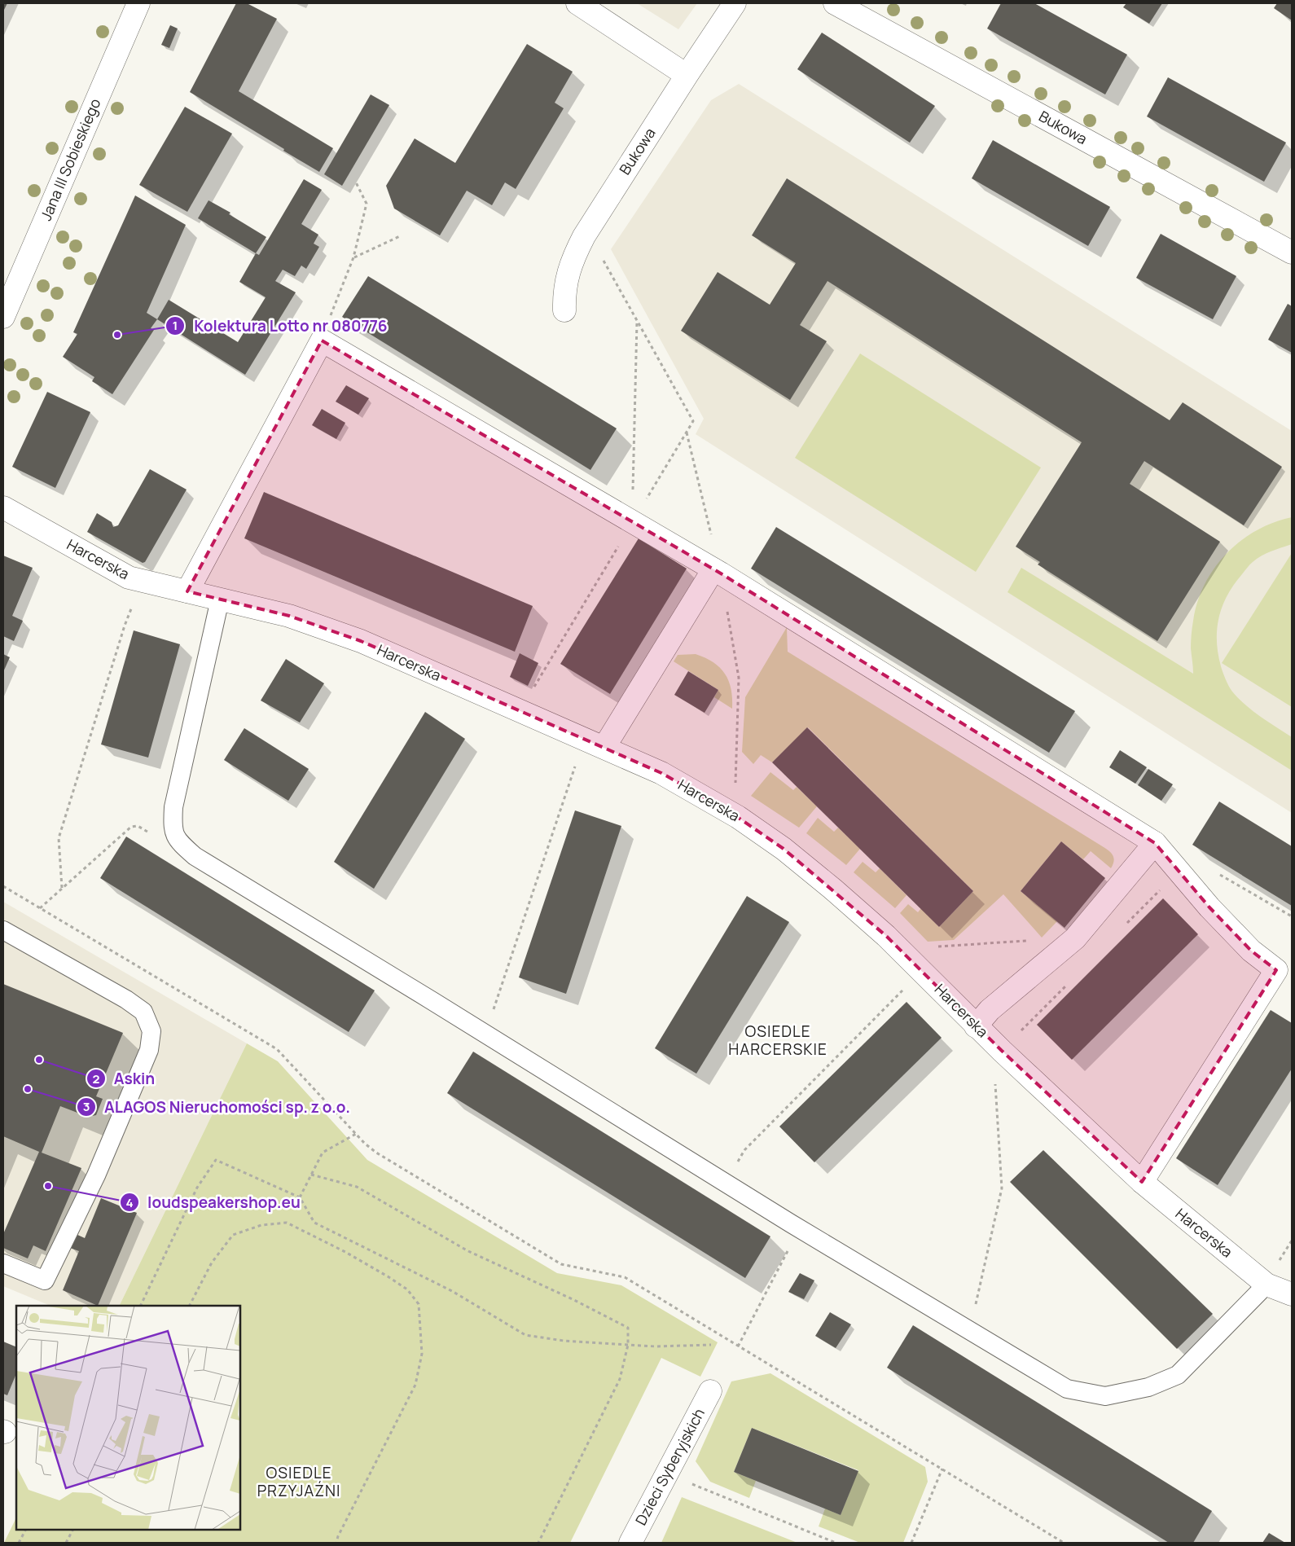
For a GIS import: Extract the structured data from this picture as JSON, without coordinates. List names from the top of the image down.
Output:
{
  "streets": {
    "street": [
      "Bukowa",
      "Jana III Sobieskiego",
      "Harcerska",
      "Dzieci Syberyjskich"
    ]
  },
  "districts": ["OSIEDLE HARCERSKIE", "OSIEDLE PRZYJAŹNI"],
  "places": [
    "Kolektura Lotto nr 080776",
    "Askin",
    "ALAGOS Nieruchomości sp. z o.o.",
    "loudspeakershop.eu"
  ]
}
